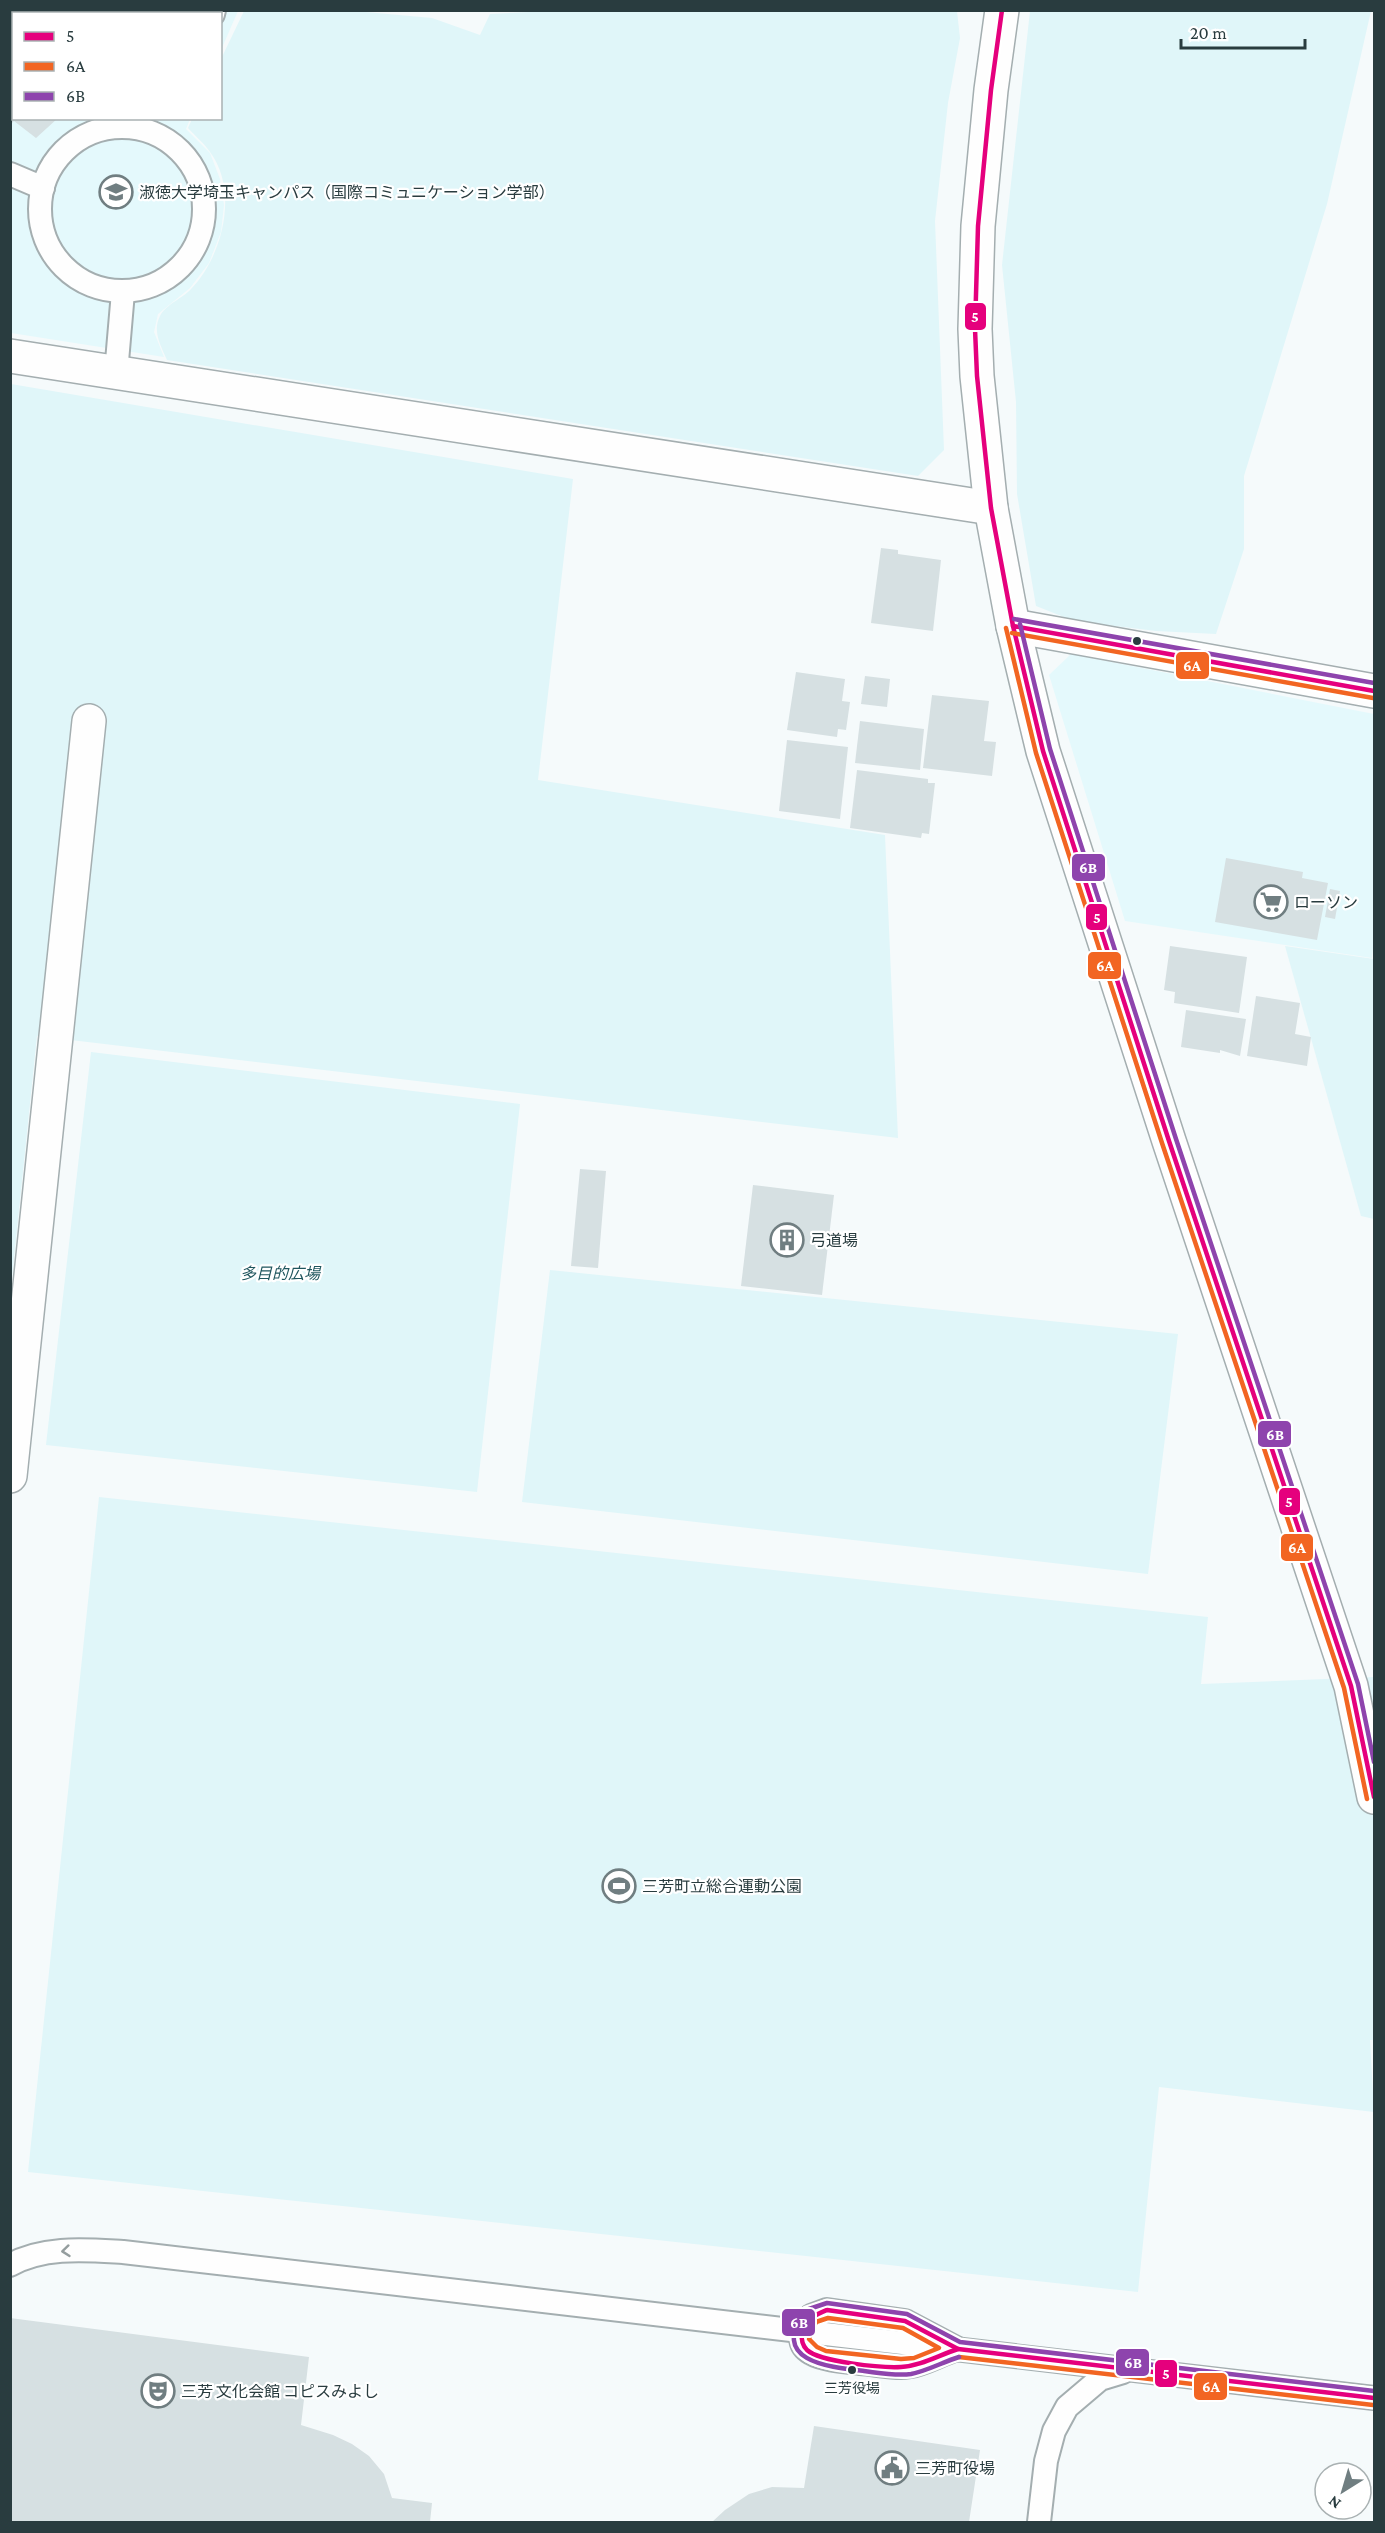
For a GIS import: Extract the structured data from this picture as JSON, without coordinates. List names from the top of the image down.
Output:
{
  "parks": ["多目的広場"],
  "places": {
    "school or university": ["淑徳大学埼玉キャンパス（国際コミュニケーション学部）"],
    "supermarket": ["ローソン"],
    "building": ["弓道場"],
    "sports": ["三芳町立総合運動公園"],
    "other": ["三芳役場"],
    "theatre": ["三芳 文化会館 コピスみよし"],
    "public building": ["三芳町役場"]
  },
  "lines": ["transit line 5", "transit line 6B", "transit line 6A"],
  "legend": ["5", "6A", "6B"],
  "scale_bar": "20 m",
  "north": "bottom left"
}
